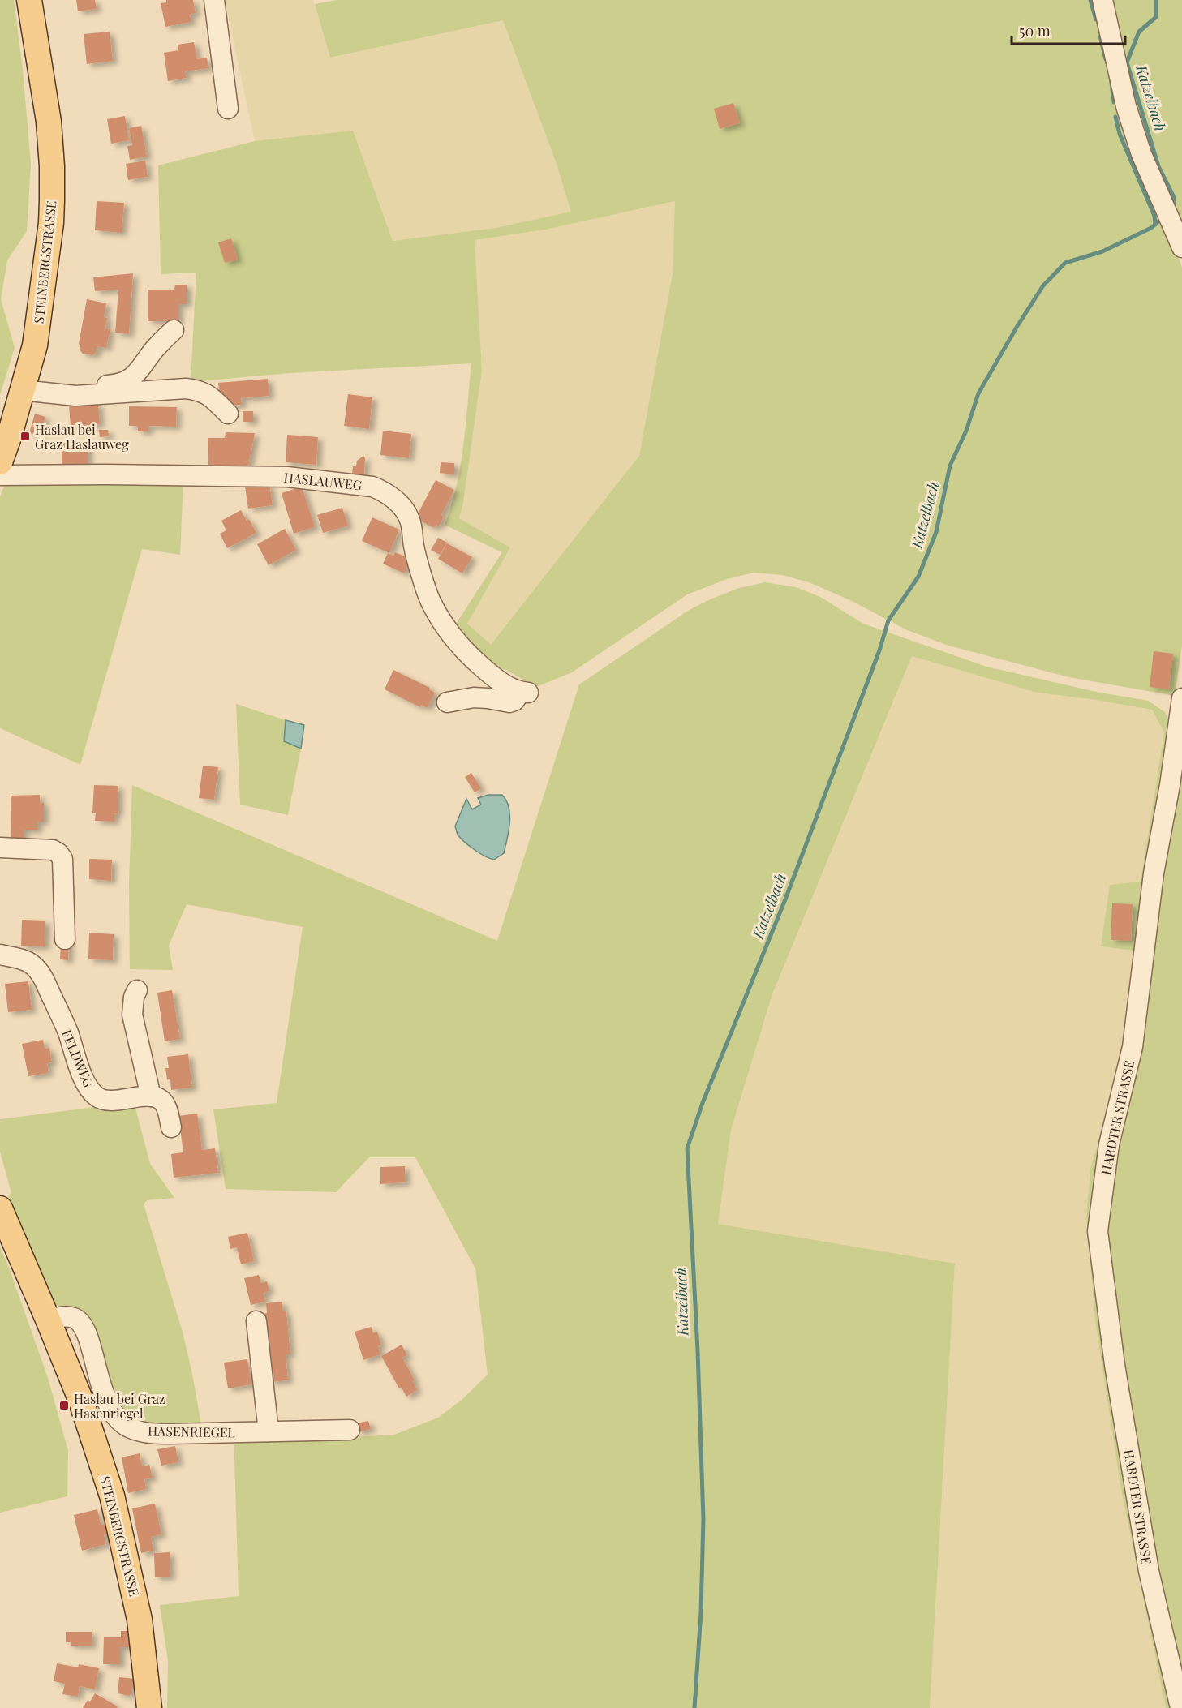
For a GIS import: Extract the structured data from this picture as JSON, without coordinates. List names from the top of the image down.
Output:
{
  "streets": {
    "main road": ["STEINBERGSTRASSE"],
    "street": [
      "HASLAUWEG",
      "FELDWEG",
      "HARDTER STRASSE",
      "HASENRIEGEL"
    ]
  },
  "crossings": [
    ["STEINBERGSTRASSE", "HASENRIEGEL"]
  ],
  "water": ["Katzelbach"],
  "places": {
    "transit": ["Haslau bei Graz Haslauweg", "Haslau bei Graz Hasenriegel"]
  },
  "scale_bar": "50 m"
}
